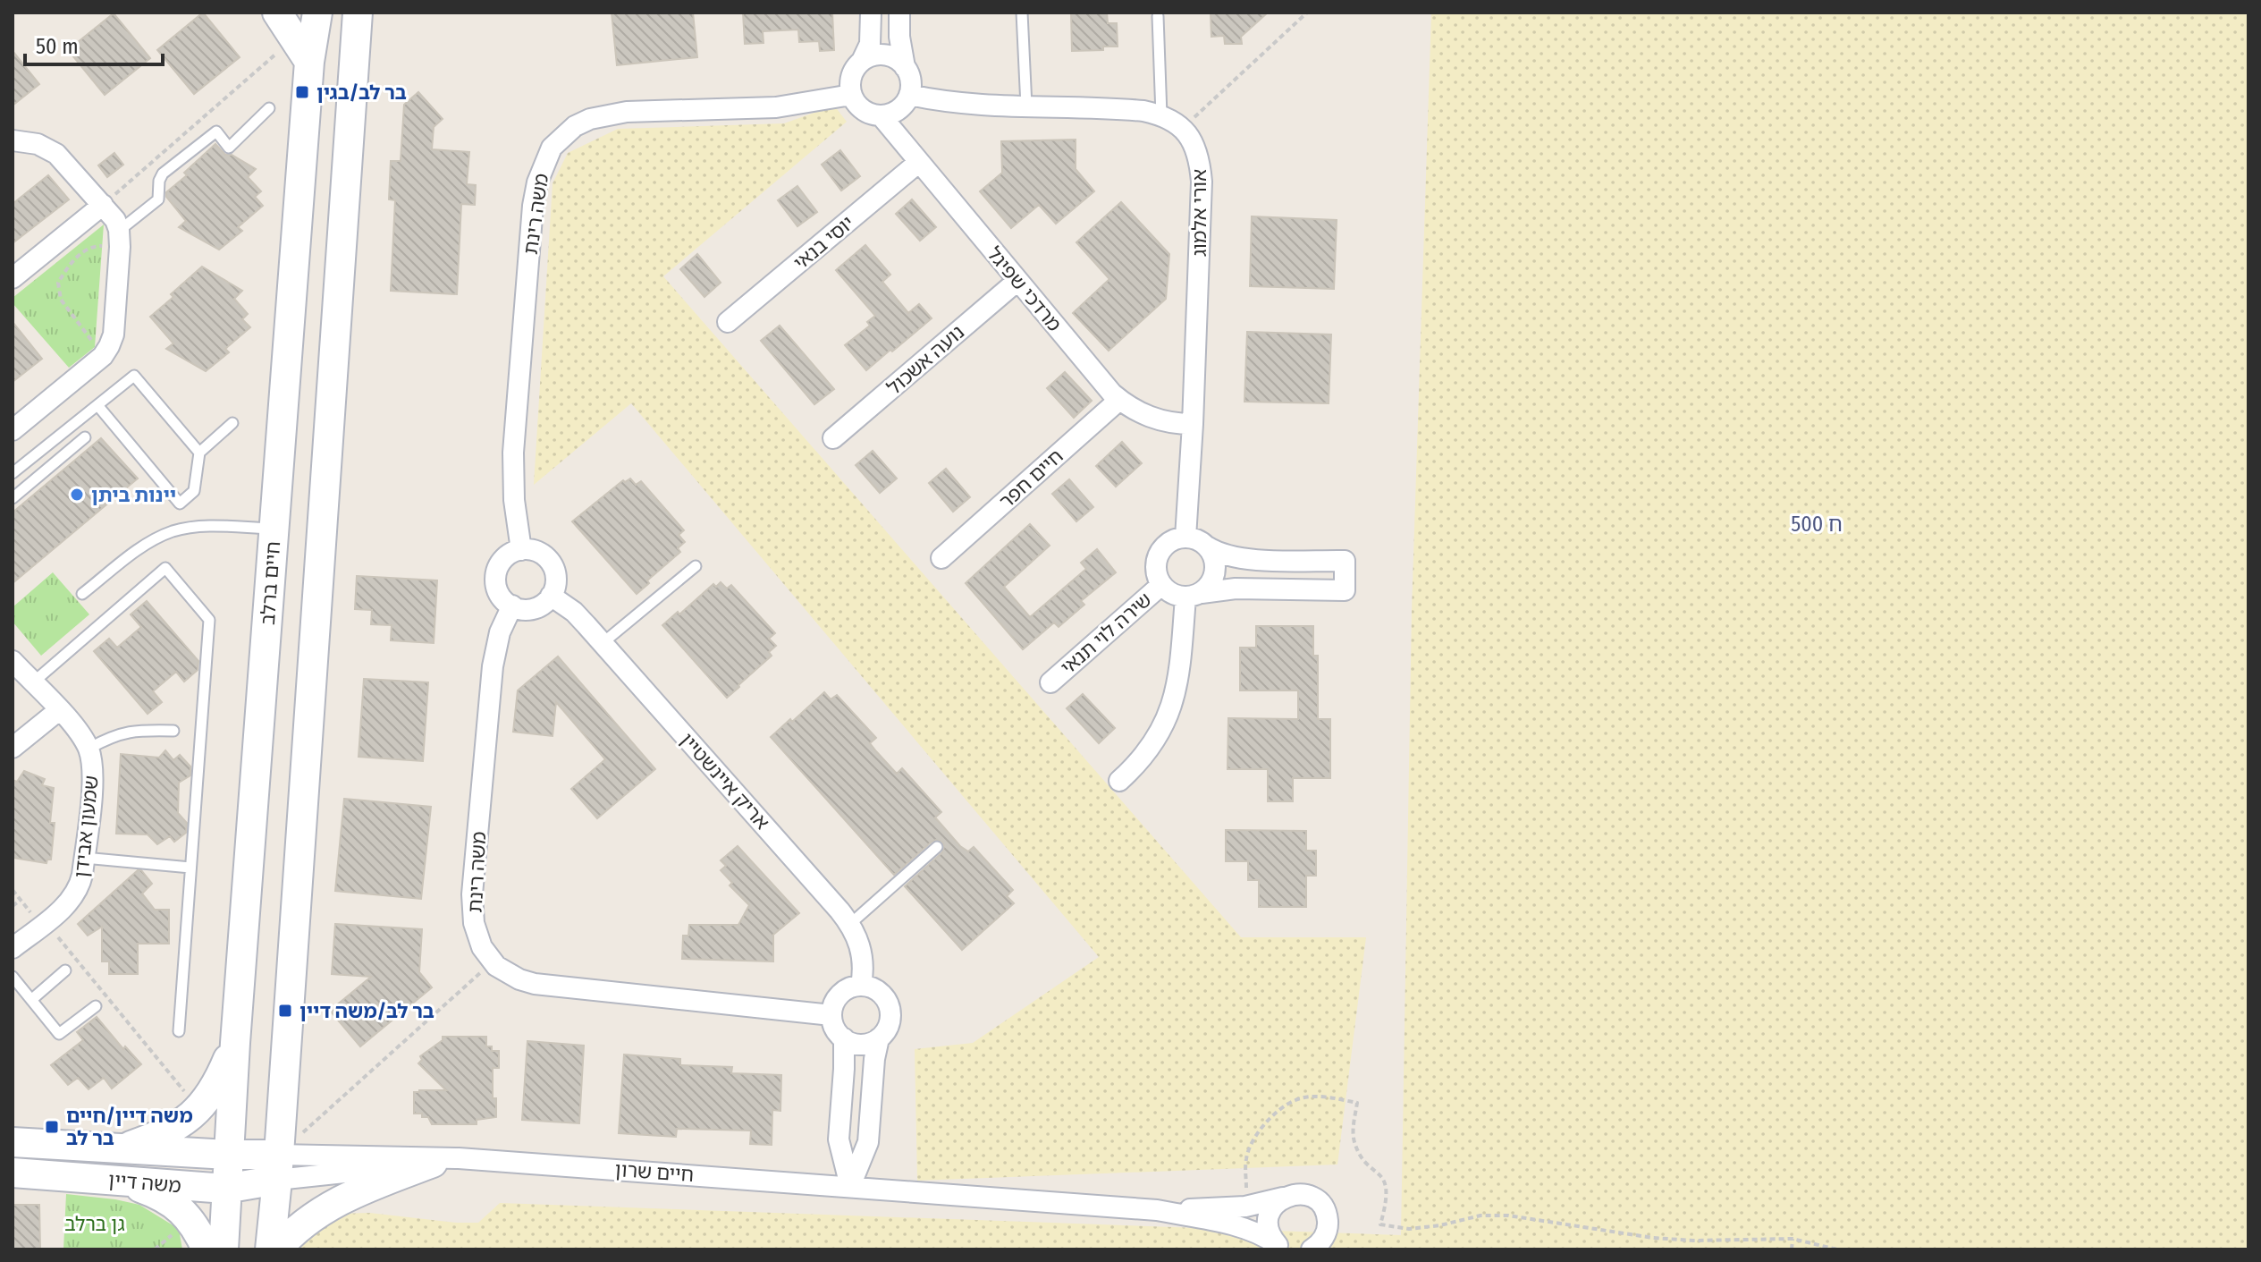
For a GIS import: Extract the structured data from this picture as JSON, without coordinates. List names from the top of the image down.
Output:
{
  "streets": {
    "street": [
      "אורי אלמוג",
      "משה רינת",
      "יוסי בנאי",
      "מרדכי שפיגל",
      "נועה אשכול",
      "חיים חפר",
      "חיים ברלב",
      "שירה לוי תנאי",
      "אריק איינשטיין",
      "שמעון אבידן",
      "חיים שרון",
      "משה דיין"
    ]
  },
  "crossings": [
    ["אורי אלמוג", "מרדכי שפיגל"],
    ["אורי אלמוג", "שירה לוי תנאי"],
    ["משה רינת", "מרדכי שפיגל"],
    ["משה רינת", "אריק איינשטיין"],
    ["יוסי בנאי", "מרדכי שפיגל"],
    ["מרדכי שפיגל", "נועה אשכול"],
    ["מרדכי שפיגל", "חיים חפר"],
    ["חיים ברלב", "משה דיין"],
    ["חיים שרון", "משה דיין"]
  ],
  "districts": ["ח 500"],
  "parks": ["גן ברלב"],
  "places": {
    "transit": ["בר לב/בגין", "בר לב/משה דיין", "משה דיין/חיים בר לב"],
    "other": ["יינות ביתן"]
  },
  "scale_bar": "50 m"
}
